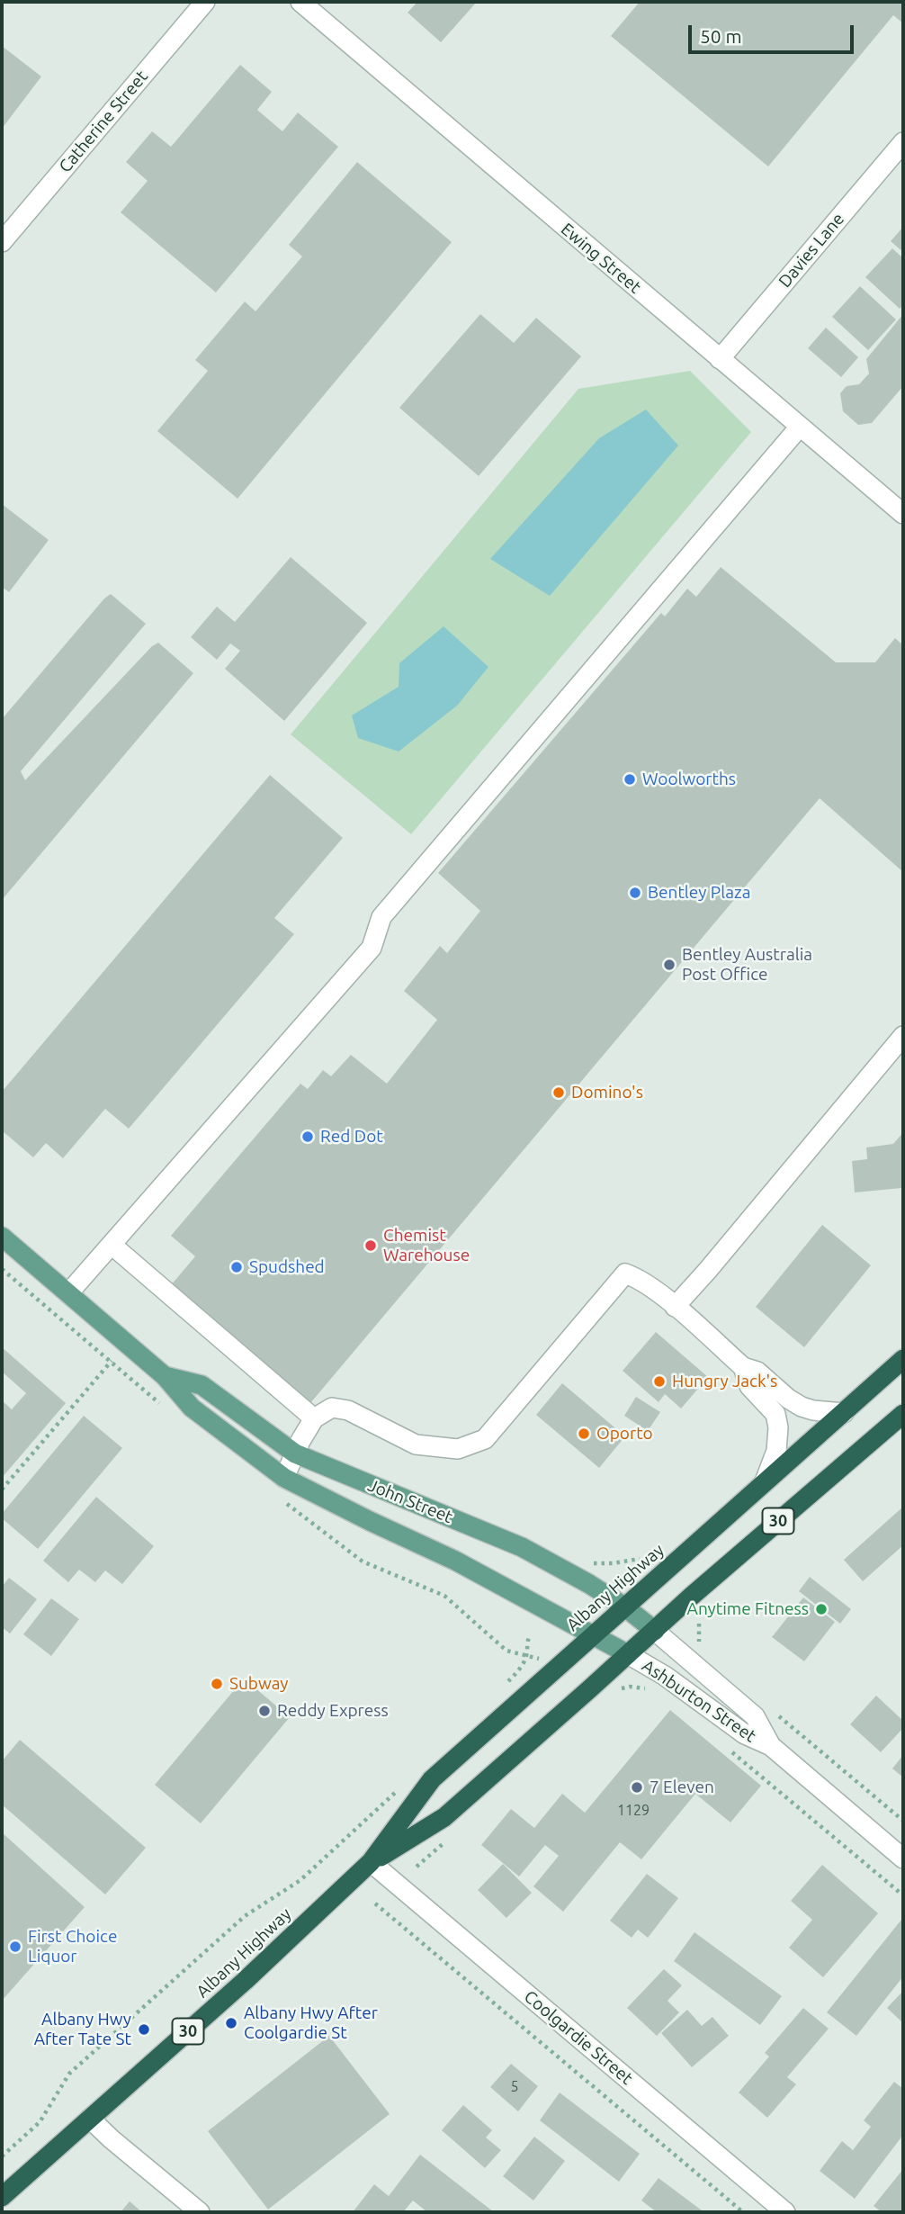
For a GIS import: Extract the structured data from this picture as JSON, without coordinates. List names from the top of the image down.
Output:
{
  "streets": {
    "highway": ["30", "Albany Highway"],
    "main road": ["John Street"],
    "street": [
      "Catherine Street",
      "Davies Lane",
      "Ewing Street",
      "Ashburton Street",
      "Coolgardie Street"
    ]
  },
  "crossings": [
    ["Davies Lane", "Ewing Street"],
    ["John Street", "Albany Highway"],
    ["John Street", "Ashburton Street"],
    ["Albany Highway", "Ashburton Street"],
    ["Albany Highway", "Coolgardie Street"]
  ],
  "places": [
    "Woolworths",
    "Bentley Plaza",
    "Bentley Australia Post Office",
    "Domino's",
    "Red Dot",
    "Chemist Warehouse",
    "Spudshed",
    "Hungry Jack's",
    "Oporto",
    "Anytime Fitness",
    "Subway",
    "Reddy Express",
    "7 Eleven",
    "First Choice Liquor",
    "Albany Hwy After Coolgardie St",
    "Albany Hwy After Tate St"
  ],
  "house_numbers": ["1129", "5"],
  "scale_bar": "50 m"
}
